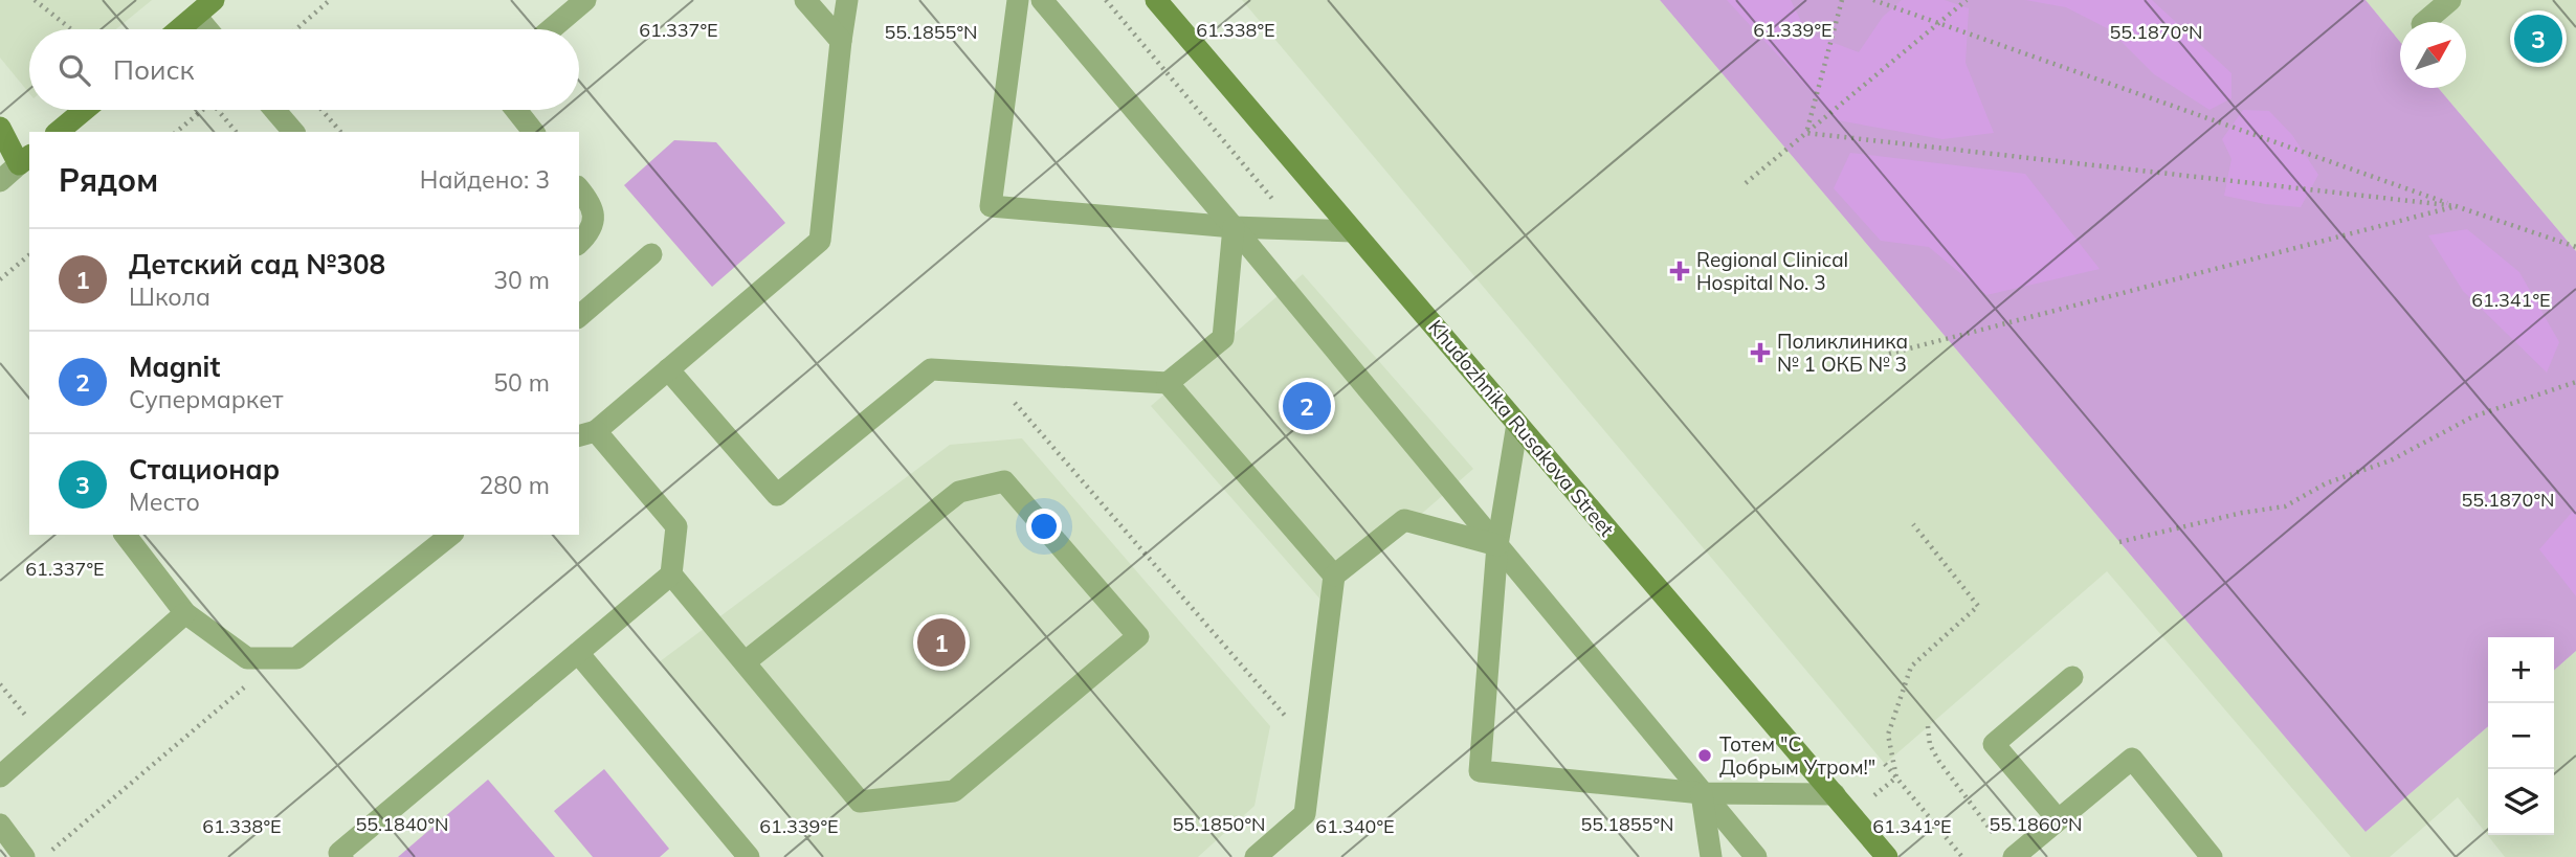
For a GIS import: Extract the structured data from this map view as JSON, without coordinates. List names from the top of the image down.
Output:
{
  "streets": {
    "street": ["Khudozhnika Rusakova Street"]
  },
  "places": {
    "health": ["Regional Clinical Hospital No. 3", "Поликлиника № 1 ОКБ № 3"],
    "other": ["Тотем \"С Добрым Утром!\""]
  },
  "north": "top right",
  "page": {
    "pins": ["3", "2", "1"],
    "search": "Поиск",
    "heading": ["Рядом", "Найдено: 3"],
    "list": [
      {
        "mark": "1",
        "name": "Детский сад №308",
        "note": "Школа",
        "value": "30 m"
      },
      {
        "mark": "2",
        "name": "Magnit",
        "note": "Супермаркет",
        "value": "50 m"
      },
      {
        "mark": "3",
        "name": "Стационар",
        "note": "Место",
        "value": "280 m"
      }
    ],
    "map_buttons": ["+", "−"]
  },
  "coordinates": [
    "61.337°E",
    "61.338°E",
    "61.339°E",
    "55.1855°N",
    "55.1870°N",
    "61.341°E",
    "55.1840°N",
    "55.1850°N",
    "55.1860°N",
    "61.340°E"
  ]
}
